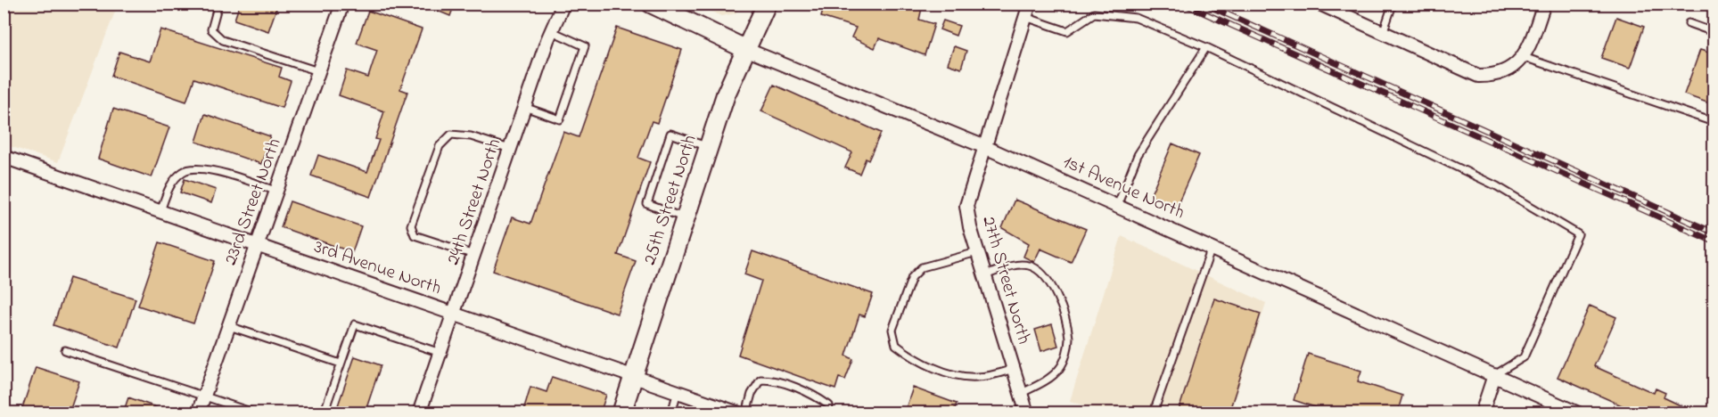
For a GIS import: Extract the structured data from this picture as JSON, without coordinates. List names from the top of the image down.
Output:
{
  "streets": {
    "main road": ["1st Avenue North", "25th Street North"],
    "street": [
      "23rd Street North",
      "24th Street North",
      "3rd Avenue North",
      "27th Street North"
    ]
  },
  "crossings": [
    ["1st Avenue North", "25th Street North"],
    ["1st Avenue North", "27th Street North"],
    ["25th Street North", "3rd Avenue North"],
    ["23rd Street North", "3rd Avenue North"],
    ["24th Street North", "3rd Avenue North"]
  ]
}
